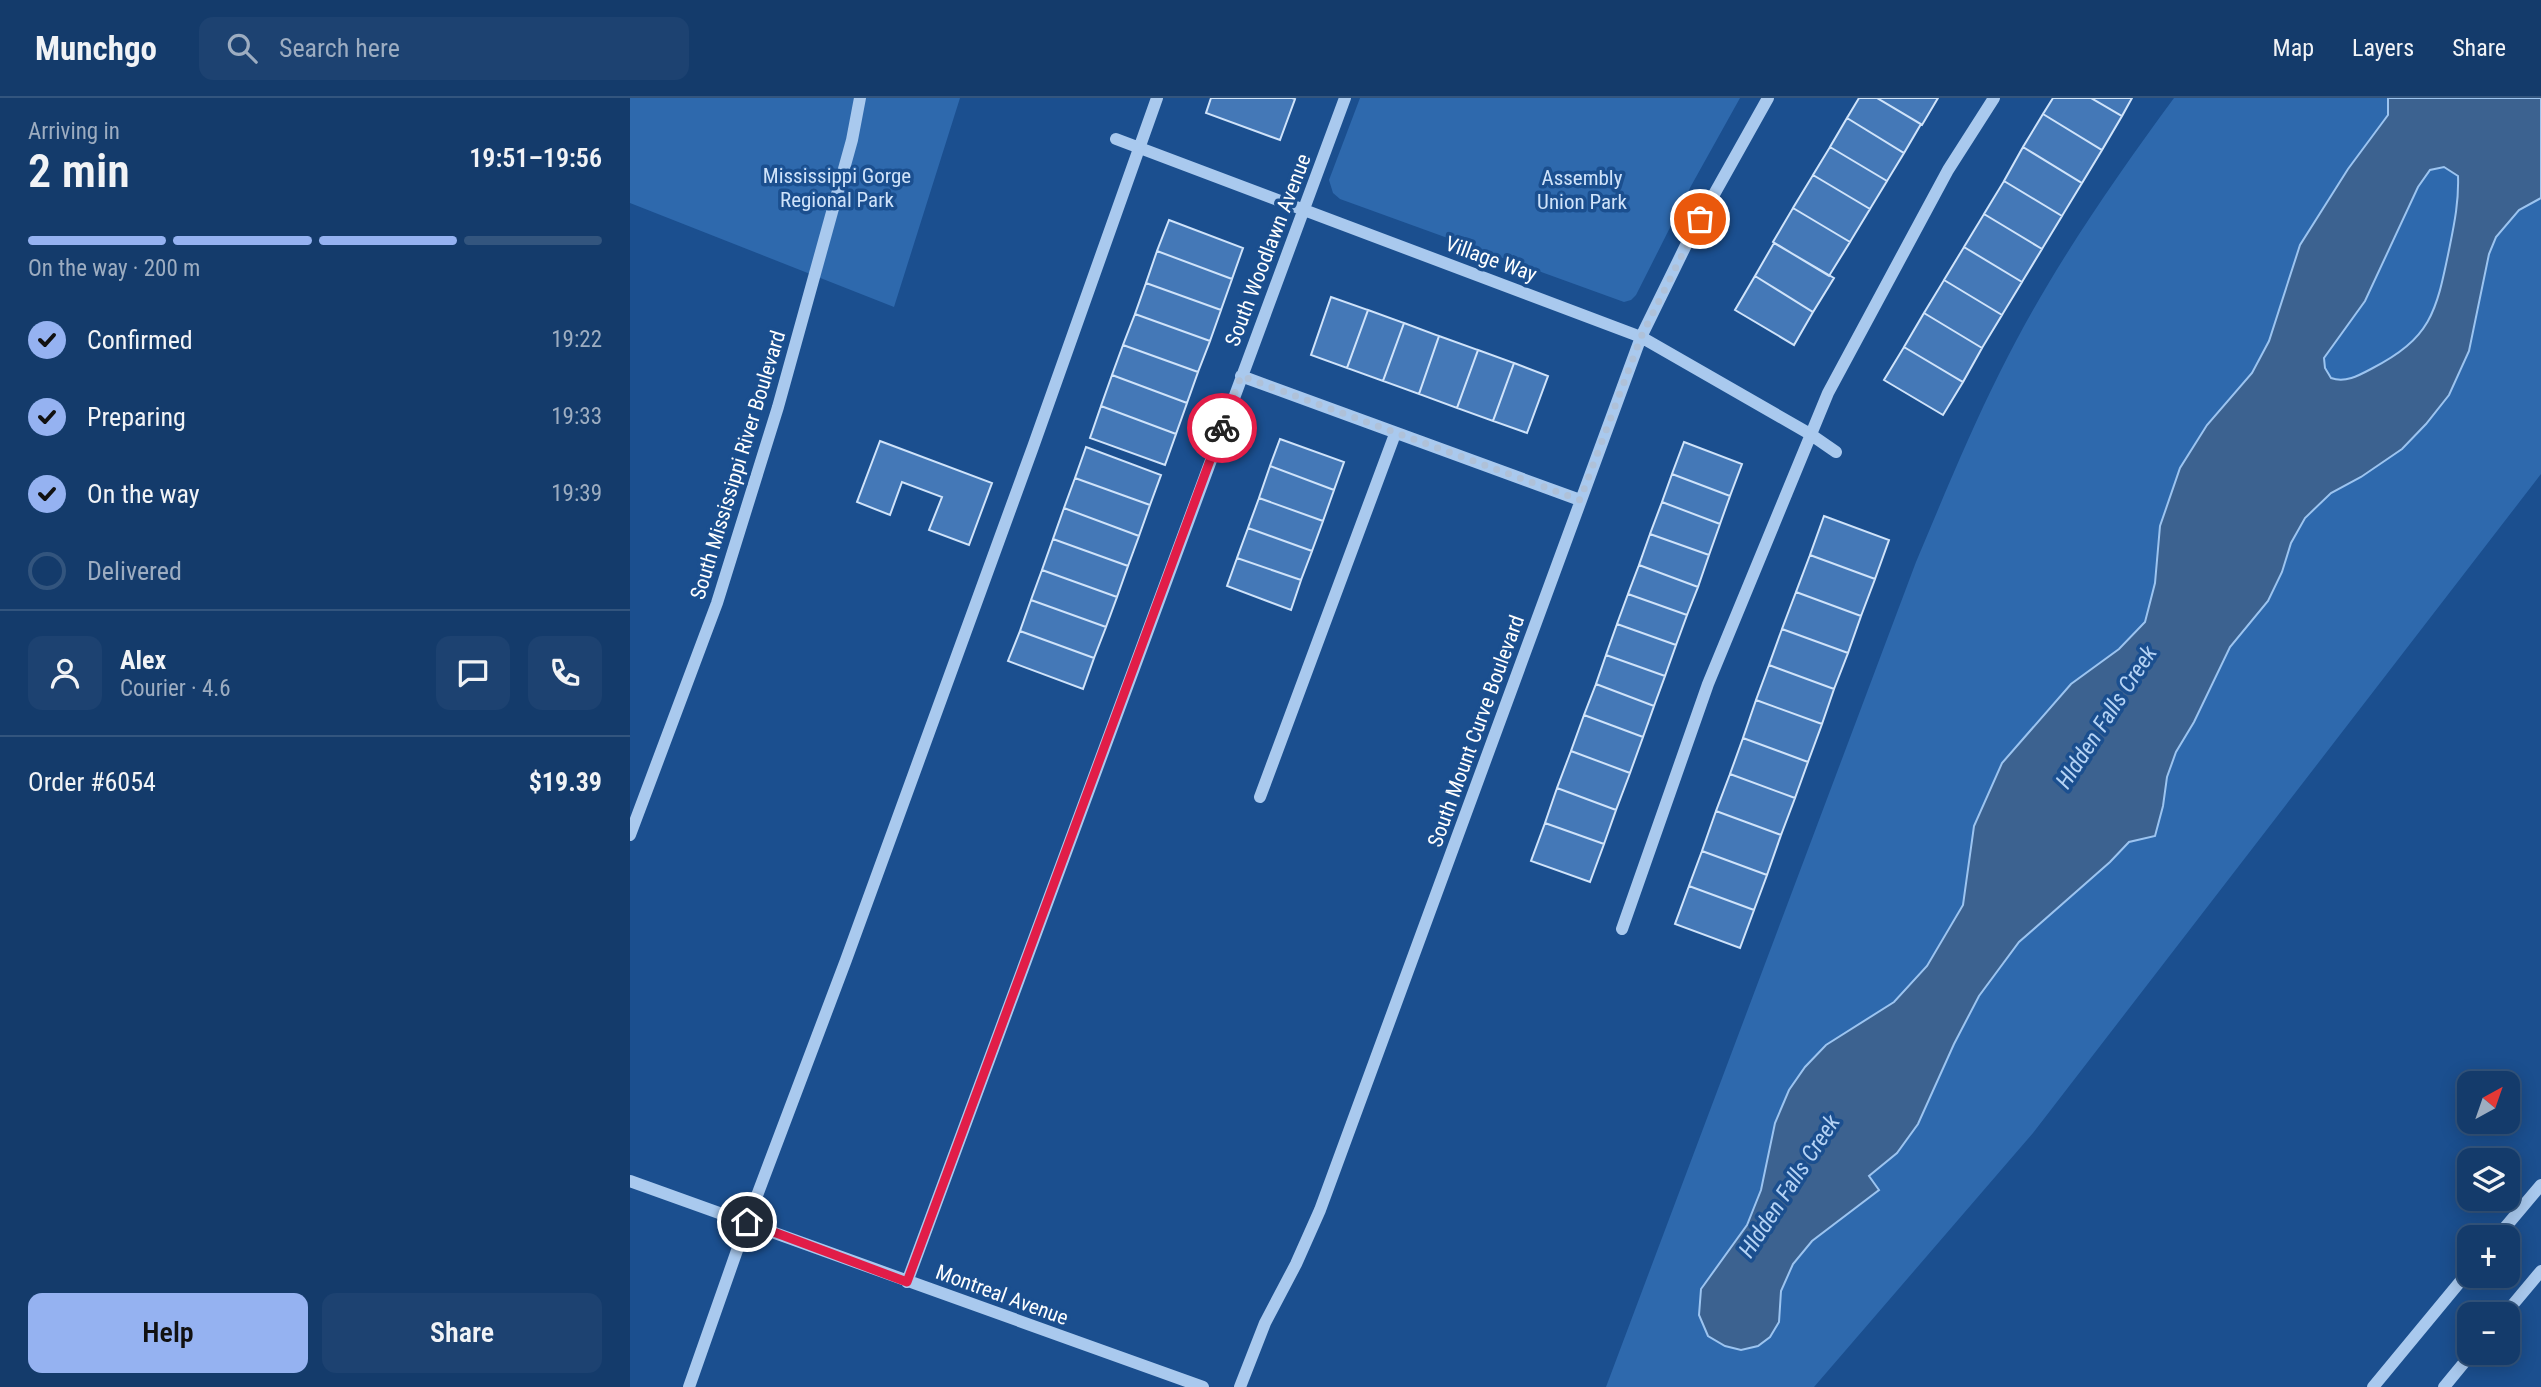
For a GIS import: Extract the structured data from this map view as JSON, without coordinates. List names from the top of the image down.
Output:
{
  "streets": {
    "street": [
      "South Woodlawn Avenue",
      "Village Way",
      "South Mississippi River Boulevard",
      "South Mount Curve Boulevard",
      "Montreal Avenue"
    ]
  },
  "crossings": [
    ["South Woodlawn Avenue", "Village Way"],
    ["South Woodlawn Avenue", "Montreal Avenue"],
    ["Village Way", "South Mount Curve Boulevard"]
  ],
  "water": ["HIdden Falls Creek"],
  "parks": ["Mississippi Gorge Regional Park", "Assembly Union Park"],
  "north": "top right",
  "page": {
    "header": "Munchgo",
    "search": "Search here",
    "nav": ["Map", "Layers", "Share"],
    "heading": ["2 min", "Arriving in", "19:51–19:56"],
    "panel": [
      "Alex",
      "Courier · 4.6",
      "Order #6054",
      "$19.39"
    ],
    "bar": "On the way · 200 m",
    "list": [
      ["Confirmed", "19:22"],
      ["Preparing", "19:33"],
      ["On the way", "19:39"],
      "Delivered"
    ],
    "map_buttons": ["+", "−"],
    "buttons": ["Help", "Share"]
  }
}
